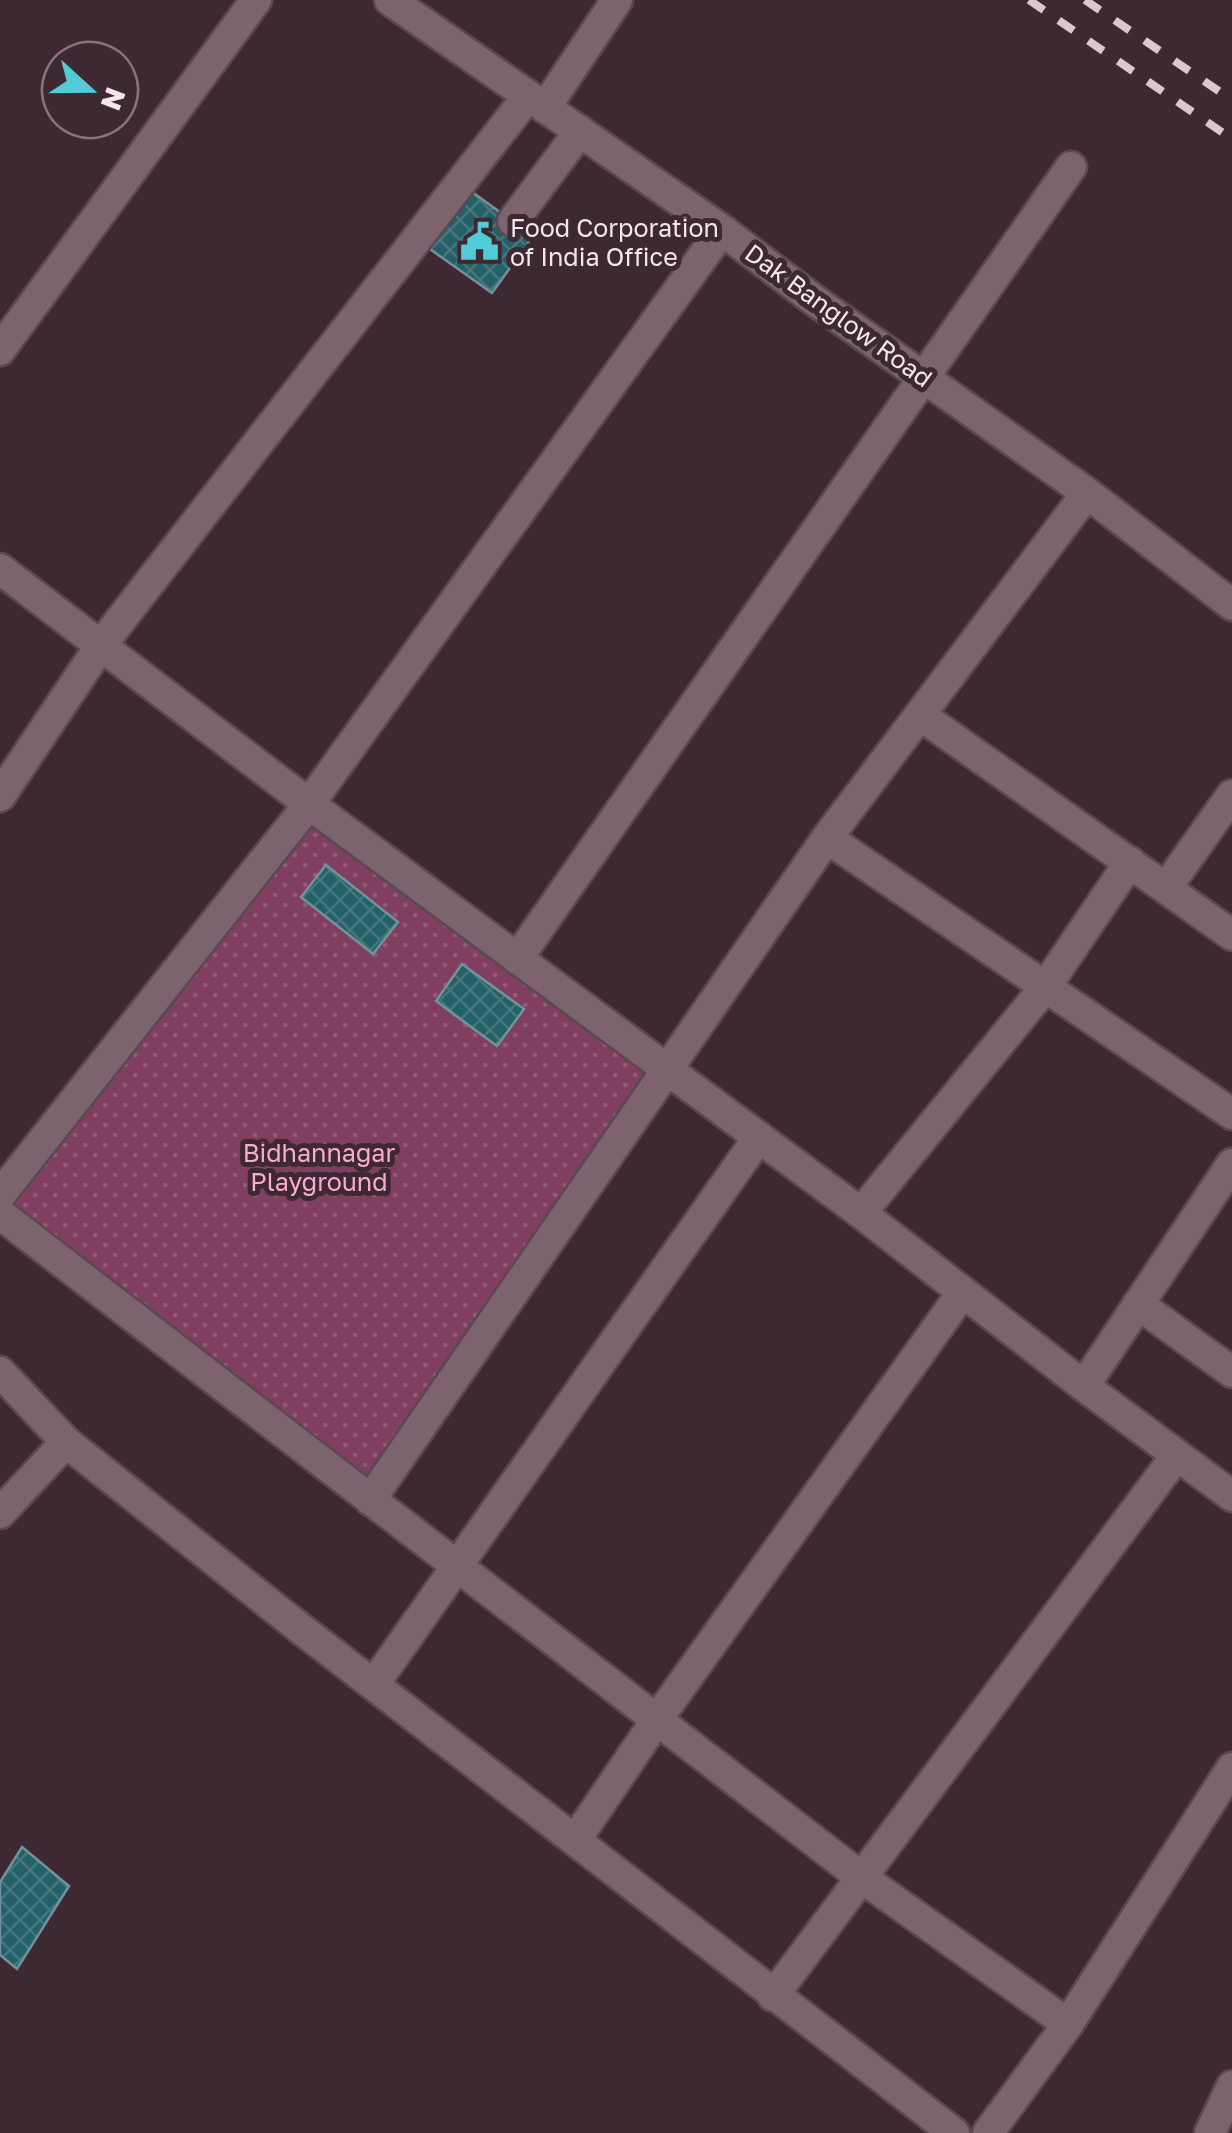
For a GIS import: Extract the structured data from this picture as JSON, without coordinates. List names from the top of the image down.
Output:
{
  "streets": {
    "street": ["Dak Banglow Road"]
  },
  "parks": ["Bidhannagar Playground"],
  "places": {
    "public building": ["Food Corporation of India Office"]
  },
  "north": "right"
}
